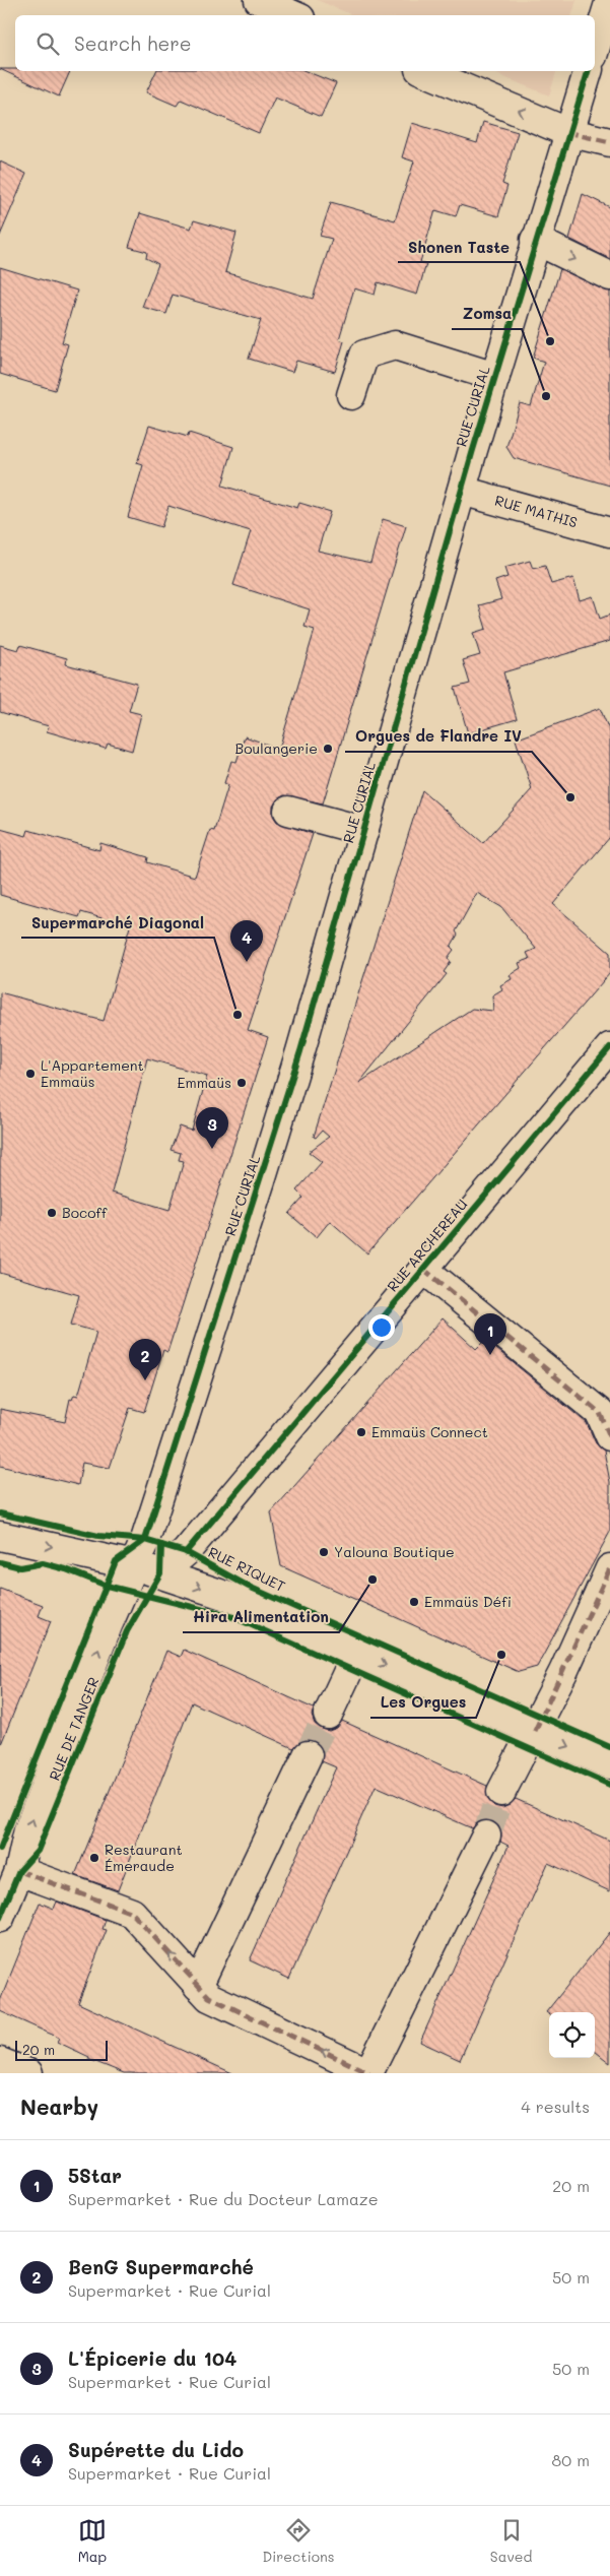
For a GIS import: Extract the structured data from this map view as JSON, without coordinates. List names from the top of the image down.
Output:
{
  "streets": {
    "street": [
      "RUE CURIAL",
      "RUE MATHIS",
      "RUE ARCHEREAU",
      "RUE DE TANGER"
    ],
    "cycle path": ["RUE RIQUET"]
  },
  "crossings": [
    ["RUE CURIAL", "RUE MATHIS"],
    ["RUE CURIAL", "RUE DE TANGER"]
  ],
  "places": [
    "Shonen Taste",
    "Zomsa",
    "Boulangerie",
    "Orgues de Flandre IV",
    "Supermarché Diagonal",
    "L'Appartement Emmaüs",
    "Emmaüs",
    "Bocoff",
    "Emmaüs Connect",
    "Yalouna Boutique",
    "Hira Alimentation",
    "Emmaüs Défi",
    "Les Orgues",
    "Restaurant Émeraude"
  ],
  "scale_bar": "20 m",
  "page": {
    "search": "Search here",
    "pins": [
      "4",
      "3",
      "1",
      "2"
    ],
    "scale": "20 m",
    "heading": ["Nearby", "4 results"],
    "list": [
      {
        "mark": "1",
        "name": "5Star",
        "note": "Supermarket · Rue du Docteur Lamaze",
        "value": "20 m"
      },
      {
        "mark": "2",
        "name": "BenG Supermarché",
        "note": "Supermarket · Rue Curial",
        "value": "50 m"
      },
      {
        "mark": "3",
        "name": "L'Épicerie du 104",
        "note": "Supermarket · Rue Curial",
        "value": "50 m"
      },
      {
        "mark": "4",
        "name": "Supérette du Lido",
        "note": "Supermarket · Rue Curial",
        "value": "80 m"
      }
    ],
    "nav": ["Map", "Directions", "Saved"]
  }
}
